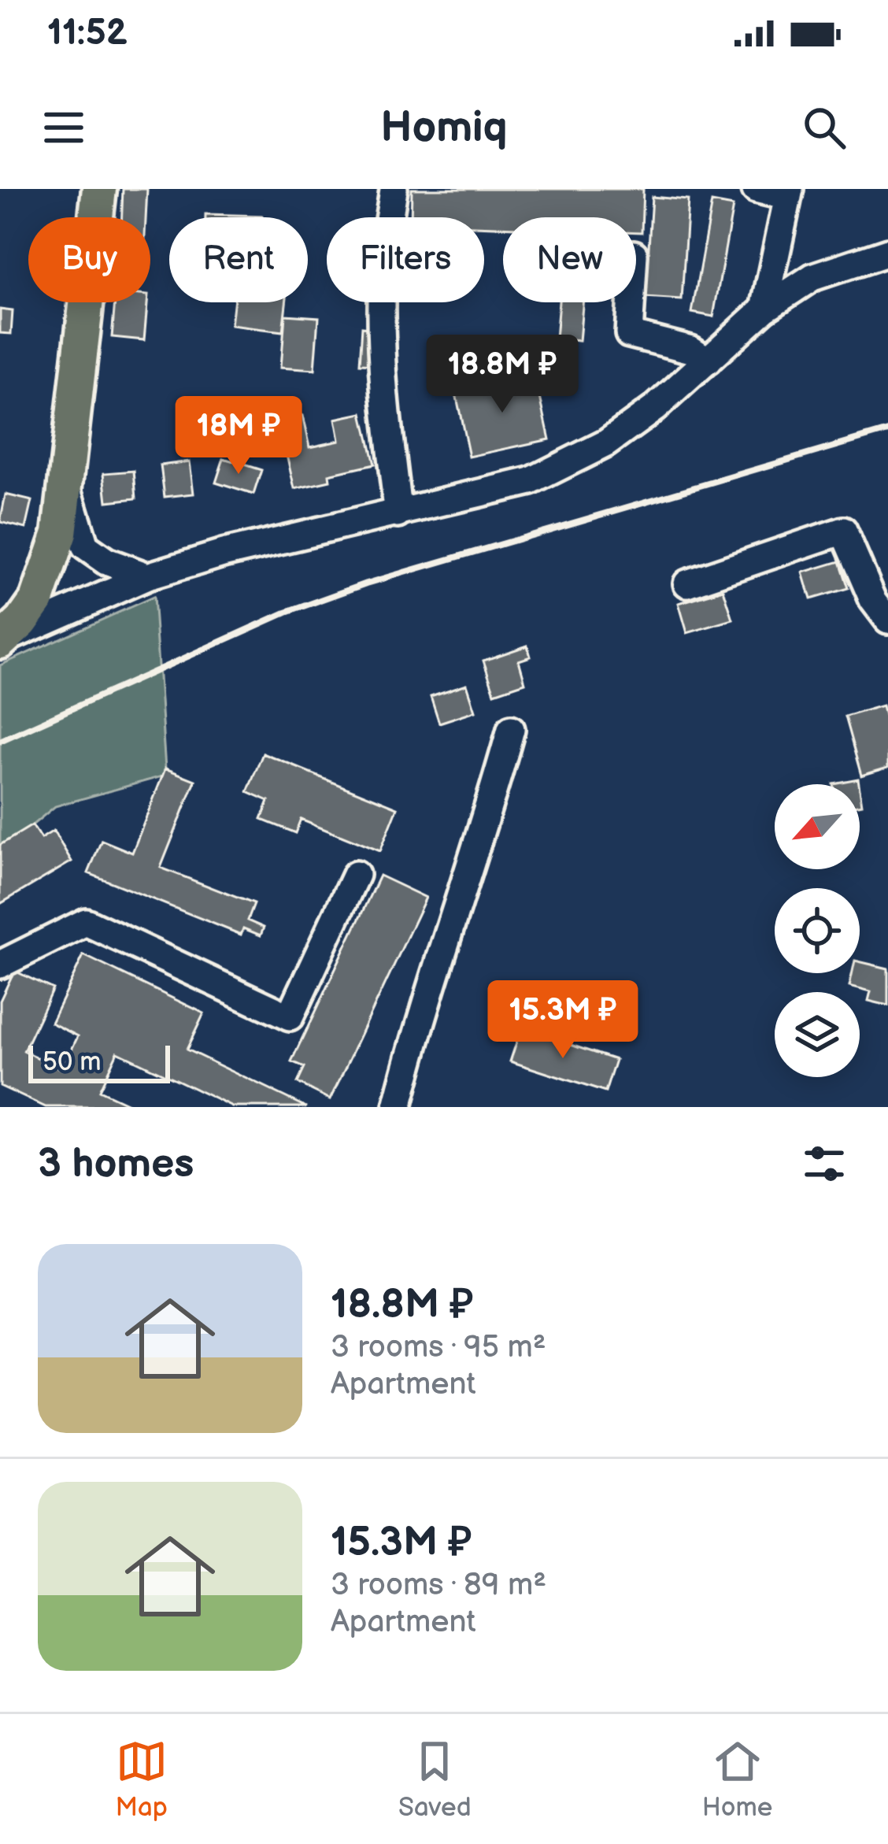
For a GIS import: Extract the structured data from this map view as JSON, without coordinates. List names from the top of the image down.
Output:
{
  "scale_bar": "50 m",
  "north": "bottom left",
  "page": {
    "status": "11:52",
    "header": "Homiq",
    "chip": [
      "Buy",
      "Rent",
      "Filters",
      "New"
    ],
    "price": ["18.8M ₽", "18M ₽", "15.3M ₽"],
    "scale": "50 m",
    "heading": "3 homes",
    "list": [
      {
        "name": "18.8M ₽",
        "note": "3 rooms · 95 m² · Apartment"
      },
      {
        "name": "15.3M ₽",
        "note": "3 rooms · 89 m² · Apartment"
      }
    ],
    "tabs": ["Map", "Saved", "Home"]
  }
}
